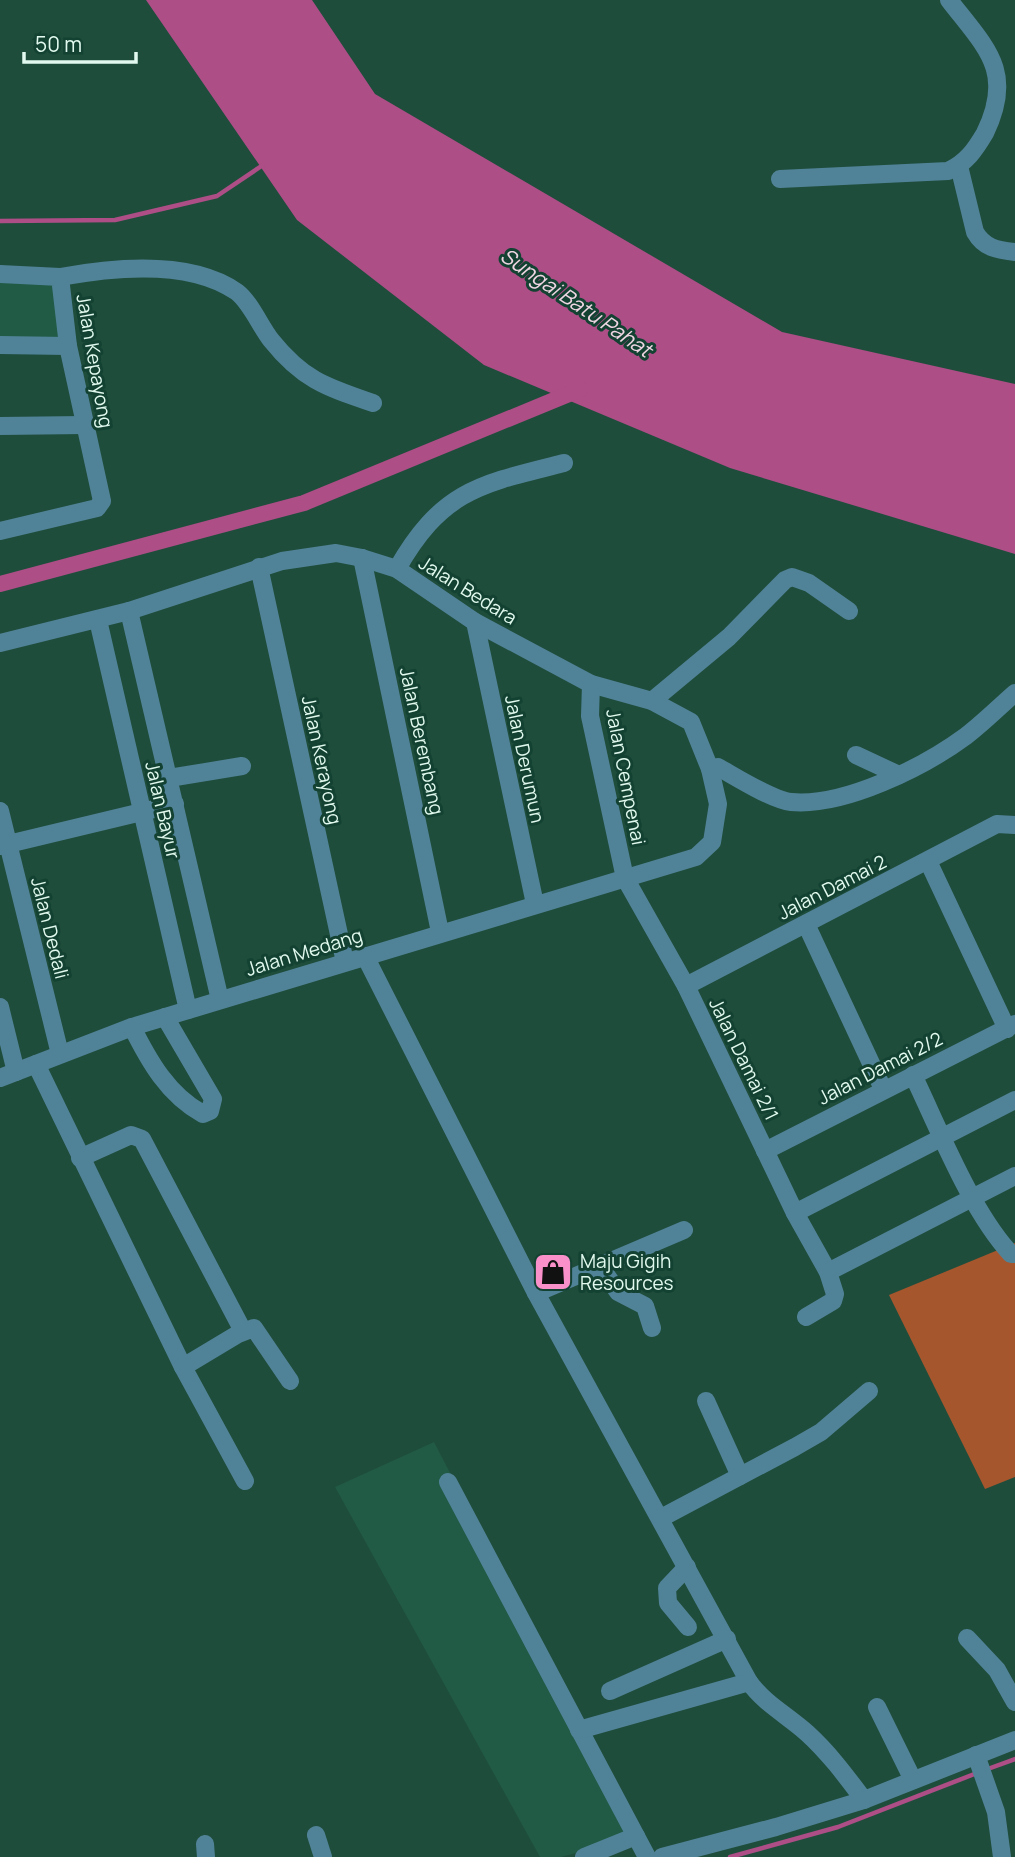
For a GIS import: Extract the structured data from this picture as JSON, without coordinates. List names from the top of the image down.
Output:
{
  "streets": {
    "street": [
      "Jalan Kepayong",
      "Jalan Bedara",
      "Jalan Berembang",
      "Jalan Derumun",
      "Jalan Kerayong",
      "Jalan Cempenai",
      "Jalan Bayur",
      "Jalan Damai 2",
      "Jalan Dedali",
      "Jalan Medang",
      "Jalan Damai 2/1",
      "Jalan Damai 2/2"
    ]
  },
  "crossings": [
    ["Jalan Bedara", "Jalan Berembang"],
    ["Jalan Bedara", "Jalan Derumun"],
    ["Jalan Bedara", "Jalan Kerayong"],
    ["Jalan Bedara", "Jalan Cempenai"],
    ["Jalan Bedara", "Jalan Bayur"],
    ["Jalan Bedara", "Jalan Medang"],
    ["Jalan Berembang", "Jalan Medang"],
    ["Jalan Derumun", "Jalan Medang"],
    ["Jalan Kerayong", "Jalan Medang"],
    ["Jalan Cempenai", "Jalan Damai 2"],
    ["Jalan Cempenai", "Jalan Medang"],
    ["Jalan Cempenai", "Jalan Damai 2/1"],
    ["Jalan Bayur", "Jalan Medang"],
    ["Jalan Damai 2", "Jalan Damai 2/1"],
    ["Jalan Dedali", "Jalan Medang"],
    ["Jalan Damai 2/1", "Jalan Damai 2/2"]
  ],
  "water": ["Sungai Batu Pahat"],
  "places": {
    "shop": ["Maju Gigih Resources"]
  },
  "scale_bar": "50 m"
}
